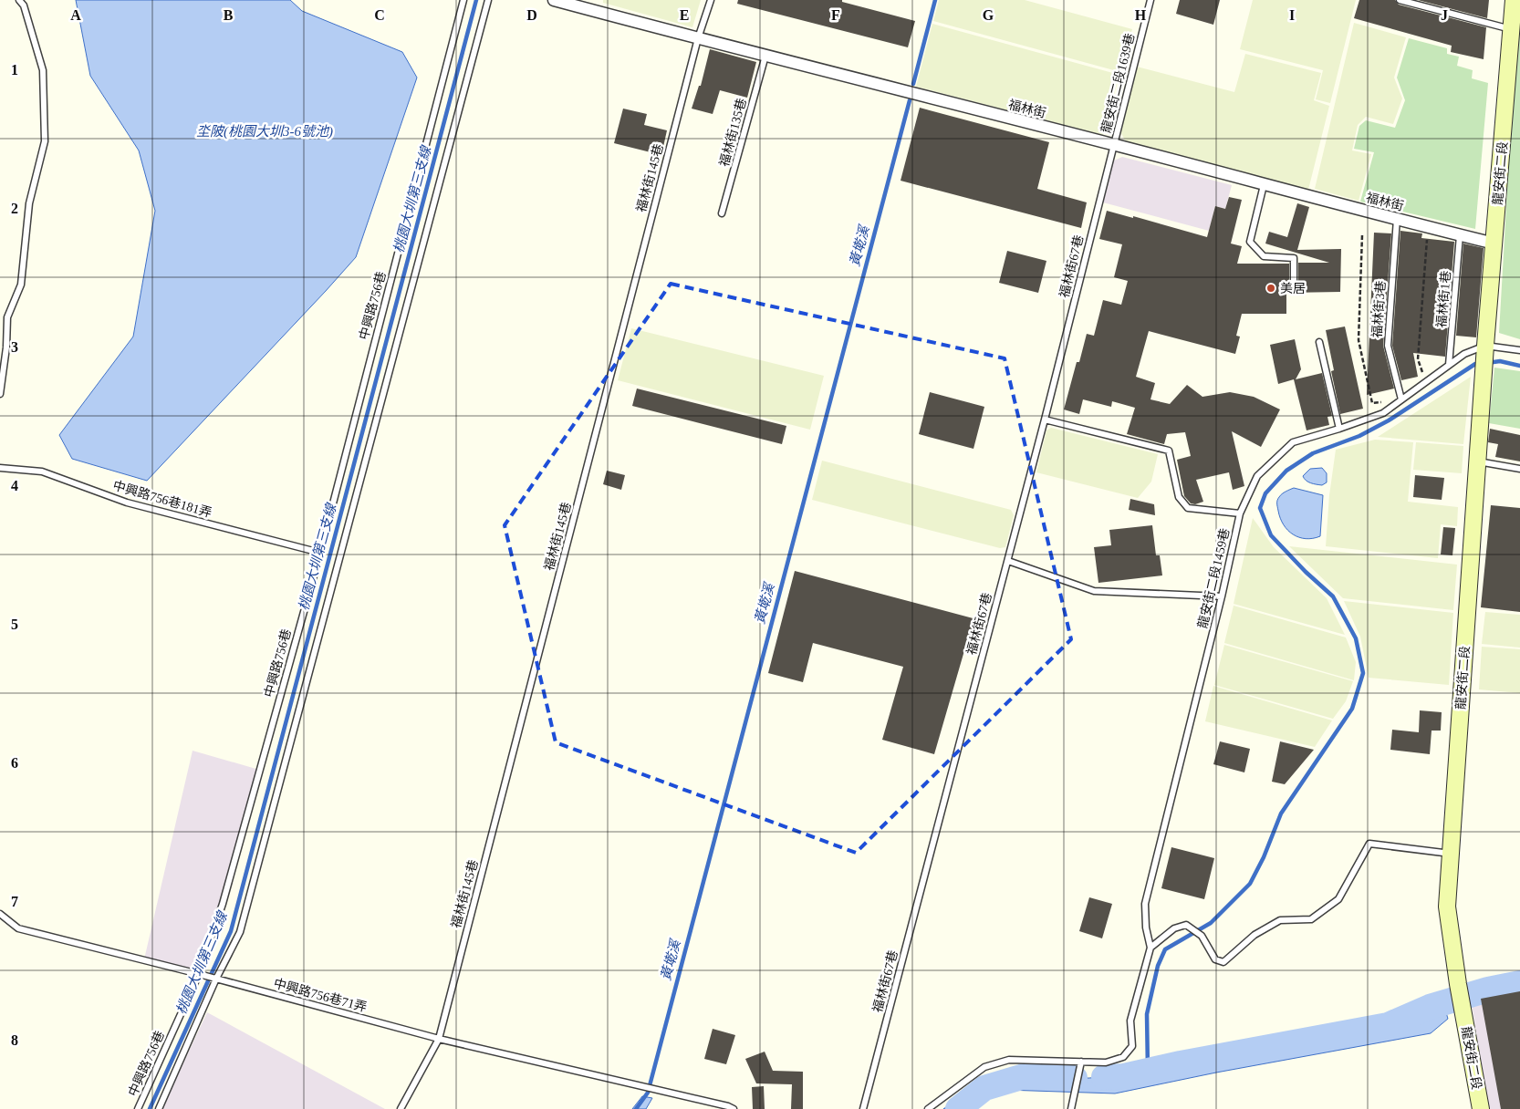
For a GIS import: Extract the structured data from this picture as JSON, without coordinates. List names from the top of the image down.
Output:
{
  "streets": {
    "street": ["福林街", "龍安街二段"],
    "lane": [
      "龍安街二段1639巷",
      "福林街135巷",
      "福林街145巷",
      "福林街67巷",
      "福林街1巷",
      "中興路756巷",
      "福林街3巷",
      "中興路756巷181弄",
      "龍安街二段1459巷",
      "中興路756巷71弄"
    ]
  },
  "crossings": [
    ["龍安街二段1639巷", "福林街"],
    ["龍安街二段1639巷", "福林街67巷"],
    ["福林街", "福林街135巷"],
    ["福林街", "龍安街二段"],
    ["福林街", "福林街145巷"],
    ["福林街", "福林街67巷"],
    ["福林街", "福林街1巷"],
    ["福林街", "福林街3巷"],
    ["龍安街二段", "龍安街二段1459巷"],
    ["福林街145巷", "中興路756巷71弄"],
    ["福林街1巷", "龍安街二段1459巷"],
    ["中興路756巷", "中興路756巷181弄"],
    ["中興路756巷", "中興路756巷71弄"],
    ["福林街3巷", "龍安街二段1459巷"]
  ],
  "water": ["坔陂(桃園大圳3-6號池)", "桃園大圳第三支線", "黃墘溪"],
  "places": ["美居"],
  "grid": {
    "columns": [
      "A",
      "B",
      "C",
      "D",
      "E",
      "F",
      "G",
      "H",
      "I",
      "J"
    ],
    "rows": [
      "1",
      "2",
      "3",
      "4",
      "5",
      "6",
      "7",
      "8"
    ]
  }
}
